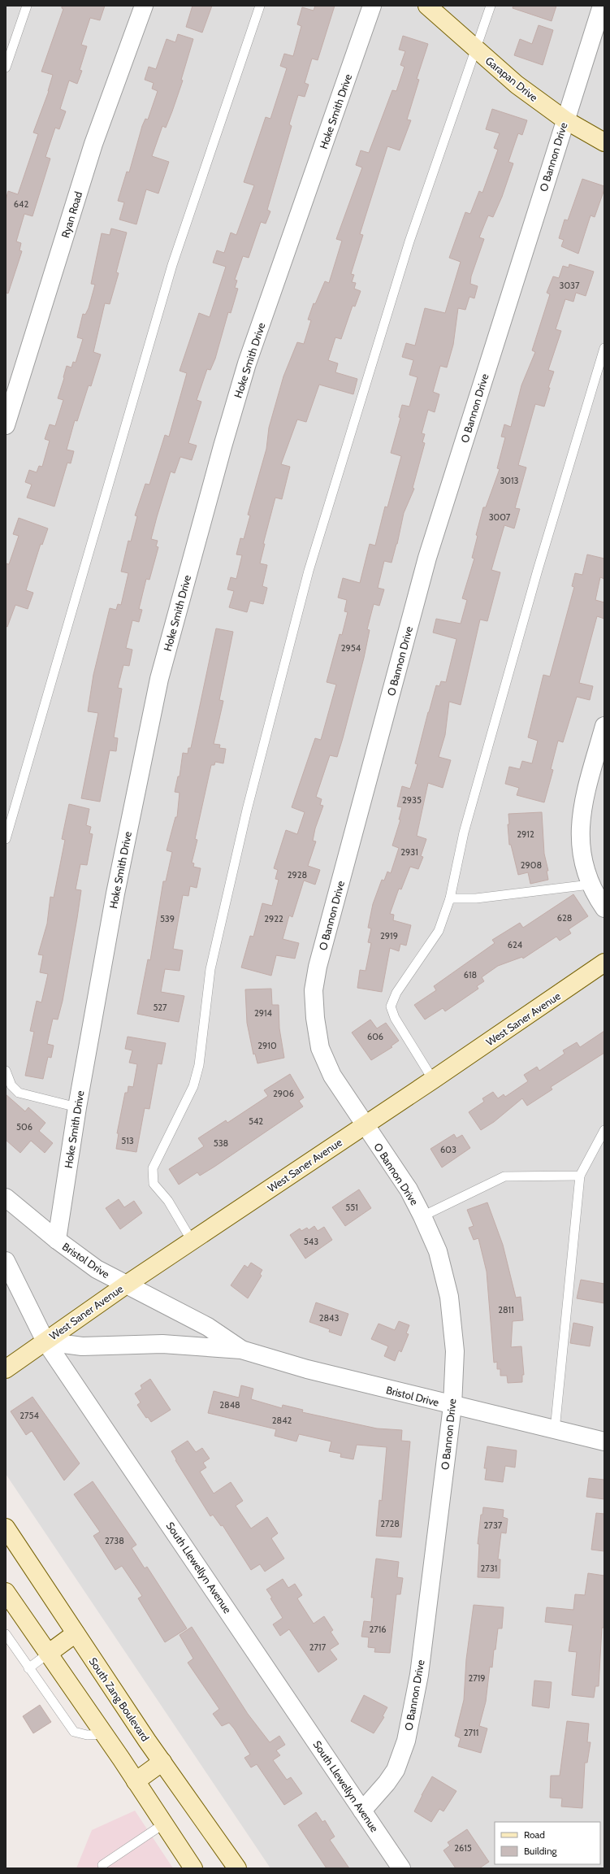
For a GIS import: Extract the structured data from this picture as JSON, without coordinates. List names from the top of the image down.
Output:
{
  "streets": {
    "street": [
      "Garapan Drive",
      "Hoke Smith Drive",
      "O Bannon Drive",
      "Ryan Road",
      "West Saner Avenue",
      "Bristol Drive",
      "South Llewellyn Avenue",
      "South Zang Boulevard"
    ]
  },
  "crossings": [
    ["Garapan Drive", "O Bannon Drive"],
    ["Hoke Smith Drive", "Bristol Drive"],
    ["O Bannon Drive", "West Saner Avenue"],
    ["O Bannon Drive", "Bristol Drive"],
    ["O Bannon Drive", "South Llewellyn Avenue"],
    ["West Saner Avenue", "Bristol Drive"],
    ["West Saner Avenue", "South Llewellyn Avenue"],
    ["Bristol Drive", "South Llewellyn Avenue"]
  ],
  "house_numbers": [
    "642",
    "3037",
    "3013",
    "3007",
    "2954",
    "2935",
    "2912",
    "2931",
    "2908",
    "2928",
    "628",
    "539",
    "2922",
    "2919",
    "624",
    "618",
    "527",
    "2914",
    "606",
    "2910",
    "2906",
    "542",
    "506",
    "513",
    "538",
    "603",
    "551",
    "543",
    "2811",
    "2843",
    "2848",
    "2754",
    "2842",
    "2728",
    "2737",
    "2738",
    "2731",
    "2716",
    "2717",
    "2719",
    "2711",
    "2615"
  ],
  "legend": ["Road", "Building"]
}
